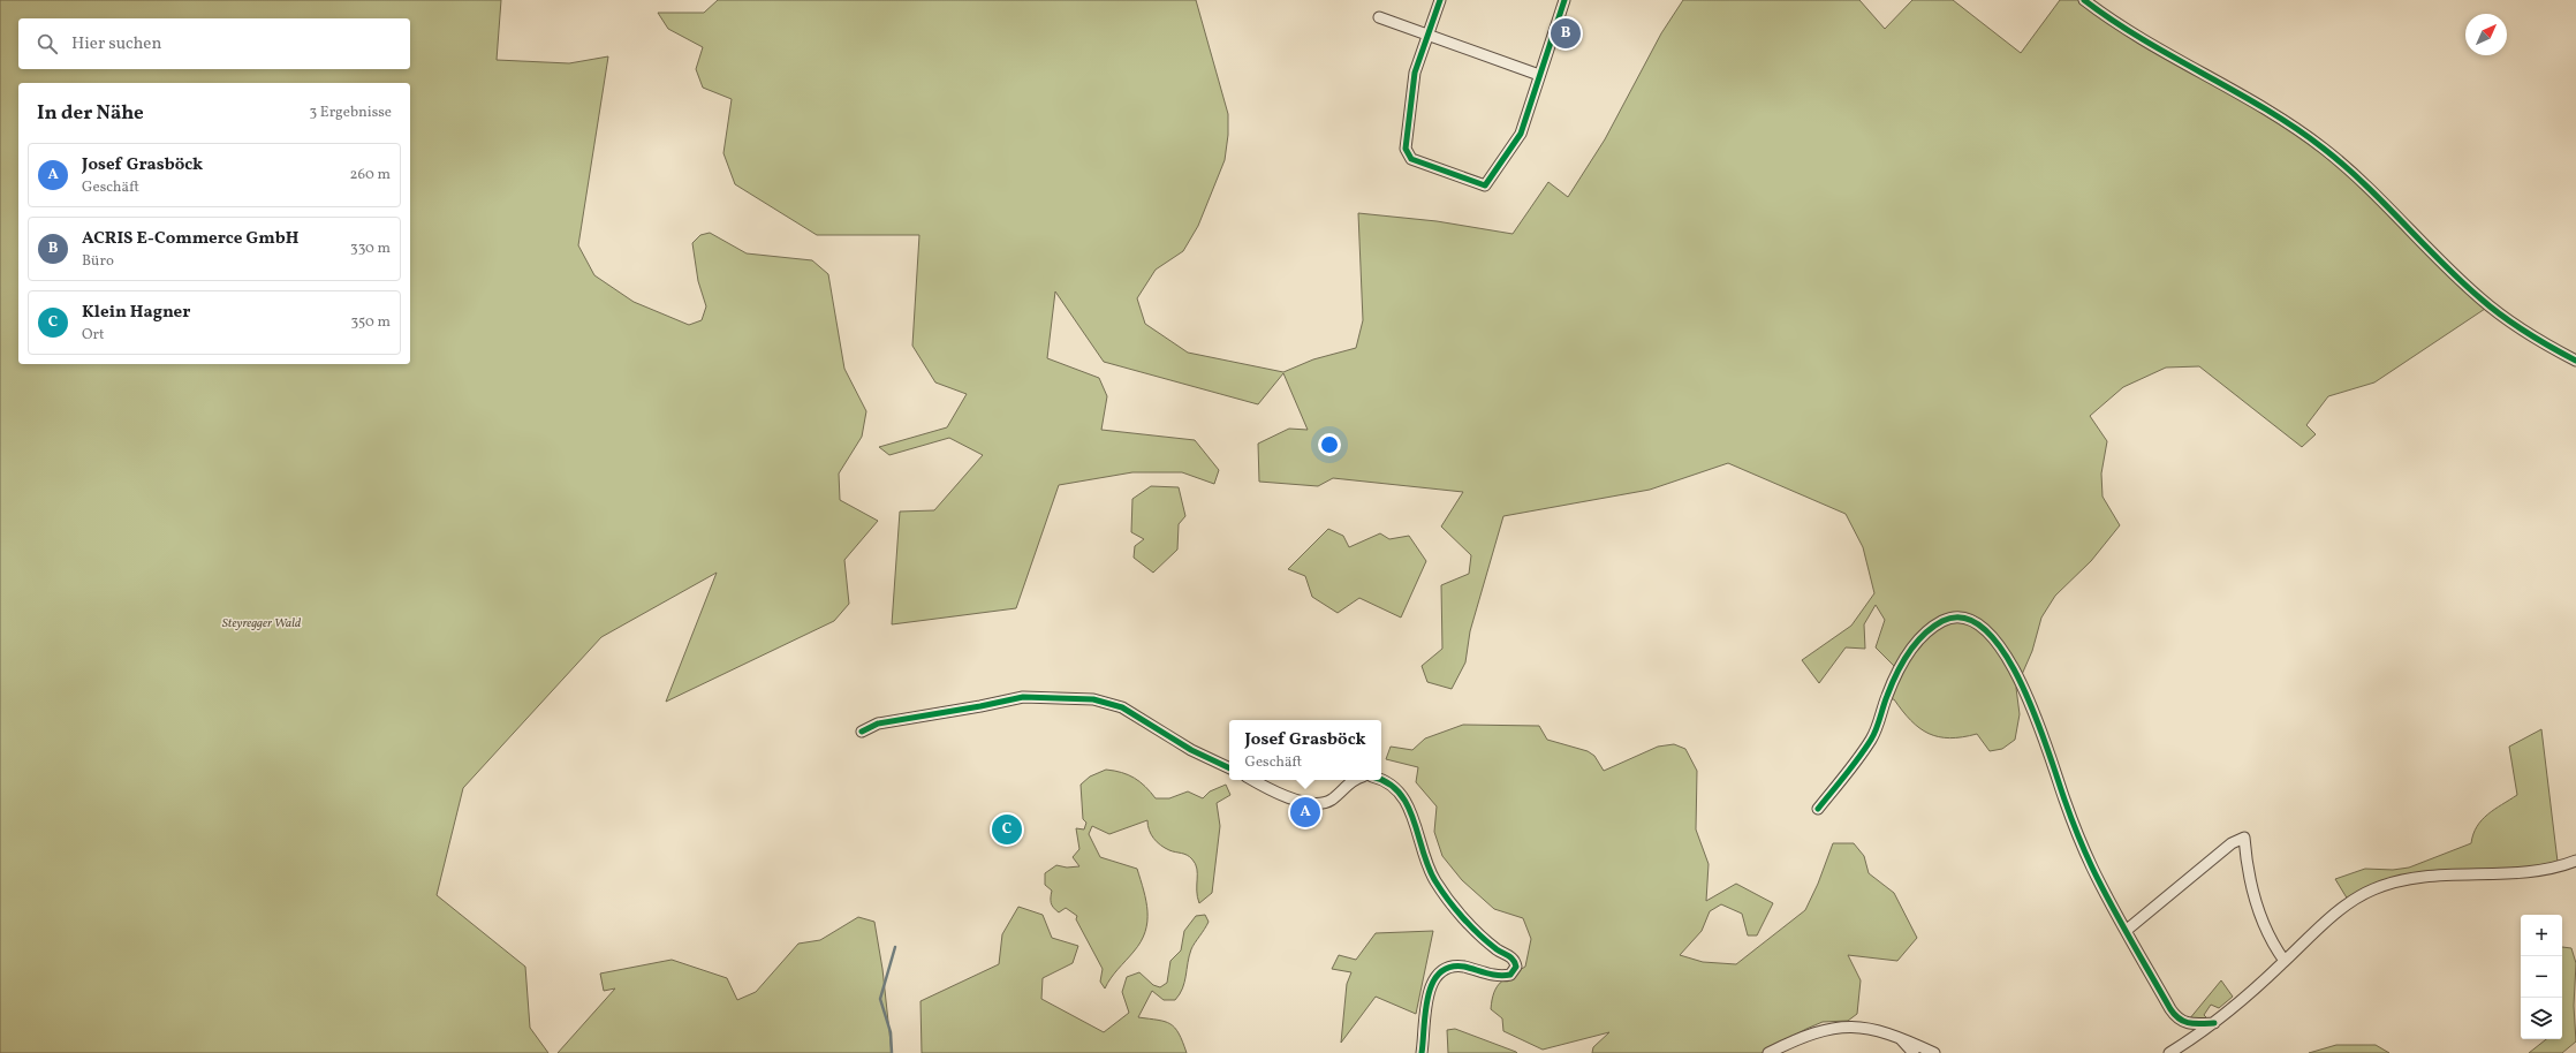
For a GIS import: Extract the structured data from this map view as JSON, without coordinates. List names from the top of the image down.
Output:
{
  "parks": ["Steyregger Wald"],
  "north": "top right",
  "page": {
    "pins": ["B", "A", "C"],
    "search": "Hier suchen",
    "heading": ["In der Nähe", "3 Ergebnisse"],
    "list": [
      {
        "mark": "A",
        "name": "Josef Grasböck",
        "note": "Geschäft",
        "value": "260 m"
      },
      {
        "mark": "B",
        "name": "ACRIS E-Commerce GmbH",
        "note": "Büro",
        "value": "330 m"
      },
      {
        "mark": "C",
        "name": "Klein Hagner",
        "note": "Ort",
        "value": "350 m"
      }
    ],
    "popup": ["Josef Grasböck", "Geschäft"],
    "map_buttons": ["+", "−"]
  }
}
